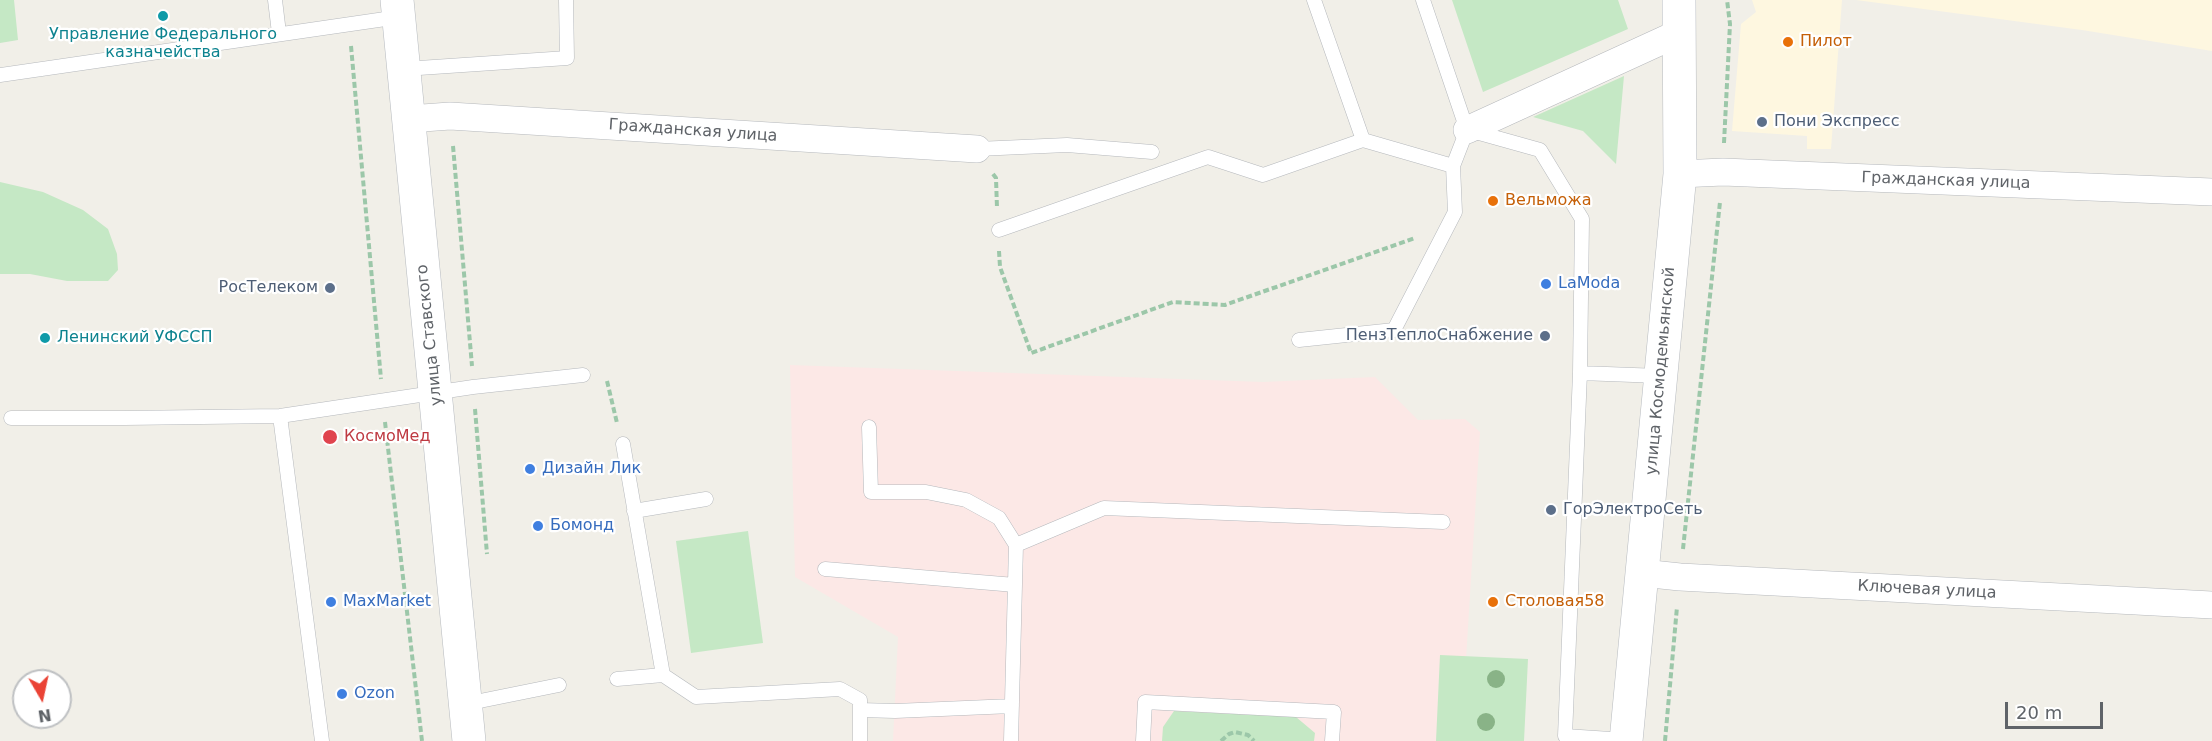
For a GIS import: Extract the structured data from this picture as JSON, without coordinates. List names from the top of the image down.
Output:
{
  "streets": {
    "main road": ["улица Ставского", "улица Космодемьянской"],
    "street": ["Гражданская улица", "Ключевая улица"]
  },
  "crossings": [
    ["Гражданская улица", "улица Ставского"],
    ["Гражданская улица", "улица Космодемьянской"],
    ["улица Космодемьянской", "Ключевая улица"]
  ],
  "places": [
    "Управление Федерального казначейства",
    "Пилот",
    "Пони Экспресс",
    "Вельможа",
    "LaModa",
    "РосТелеком",
    "ПензТеплоСнабжение",
    "Ленинский УФССП",
    "КосмоМед",
    "Дизайн Лик",
    "ГорЭлектроСеть",
    "Бомонд",
    "MaxMarket",
    "Столовая58",
    "Ozon"
  ],
  "scale_bar": "20 m",
  "north": "bottom"
}
